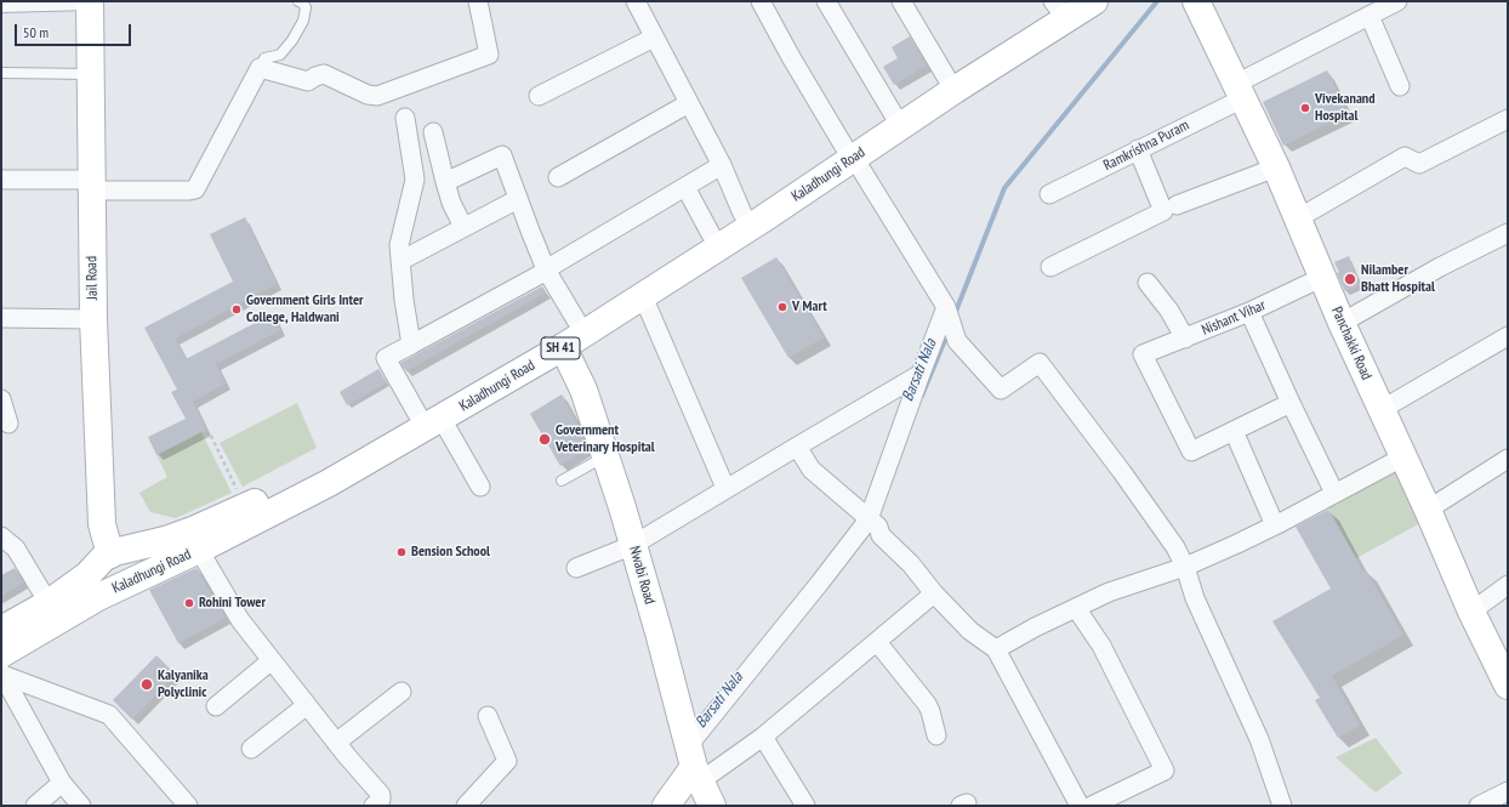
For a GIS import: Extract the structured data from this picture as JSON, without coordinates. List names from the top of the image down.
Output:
{
  "streets": {
    "main road": [
      "Kaladhungi Road",
      "Jail Road",
      "Panchakki Road",
      "SH 41",
      "Nwabi Road"
    ],
    "street": ["Ramkrishna Puram", "Nishant Vihar"]
  },
  "crossings": [
    ["Ramkrishna Puram", "Panchakki Road"],
    ["Kaladhungi Road", "Jail Road"],
    ["Kaladhungi Road", "Nwabi Road"],
    ["Nishant Vihar", "Panchakki Road"]
  ],
  "water": ["Barsati Nala"],
  "places": [
    "Vivekanand Hospital",
    "Nilamber Bhatt Hospital",
    "V Mart",
    "Government Girls Inter College, Haldwani",
    "Government Veterinary Hospital",
    "Bension School",
    "Rohini Tower",
    "Kalyanika Polyclinic"
  ],
  "scale_bar": "50 m"
}
